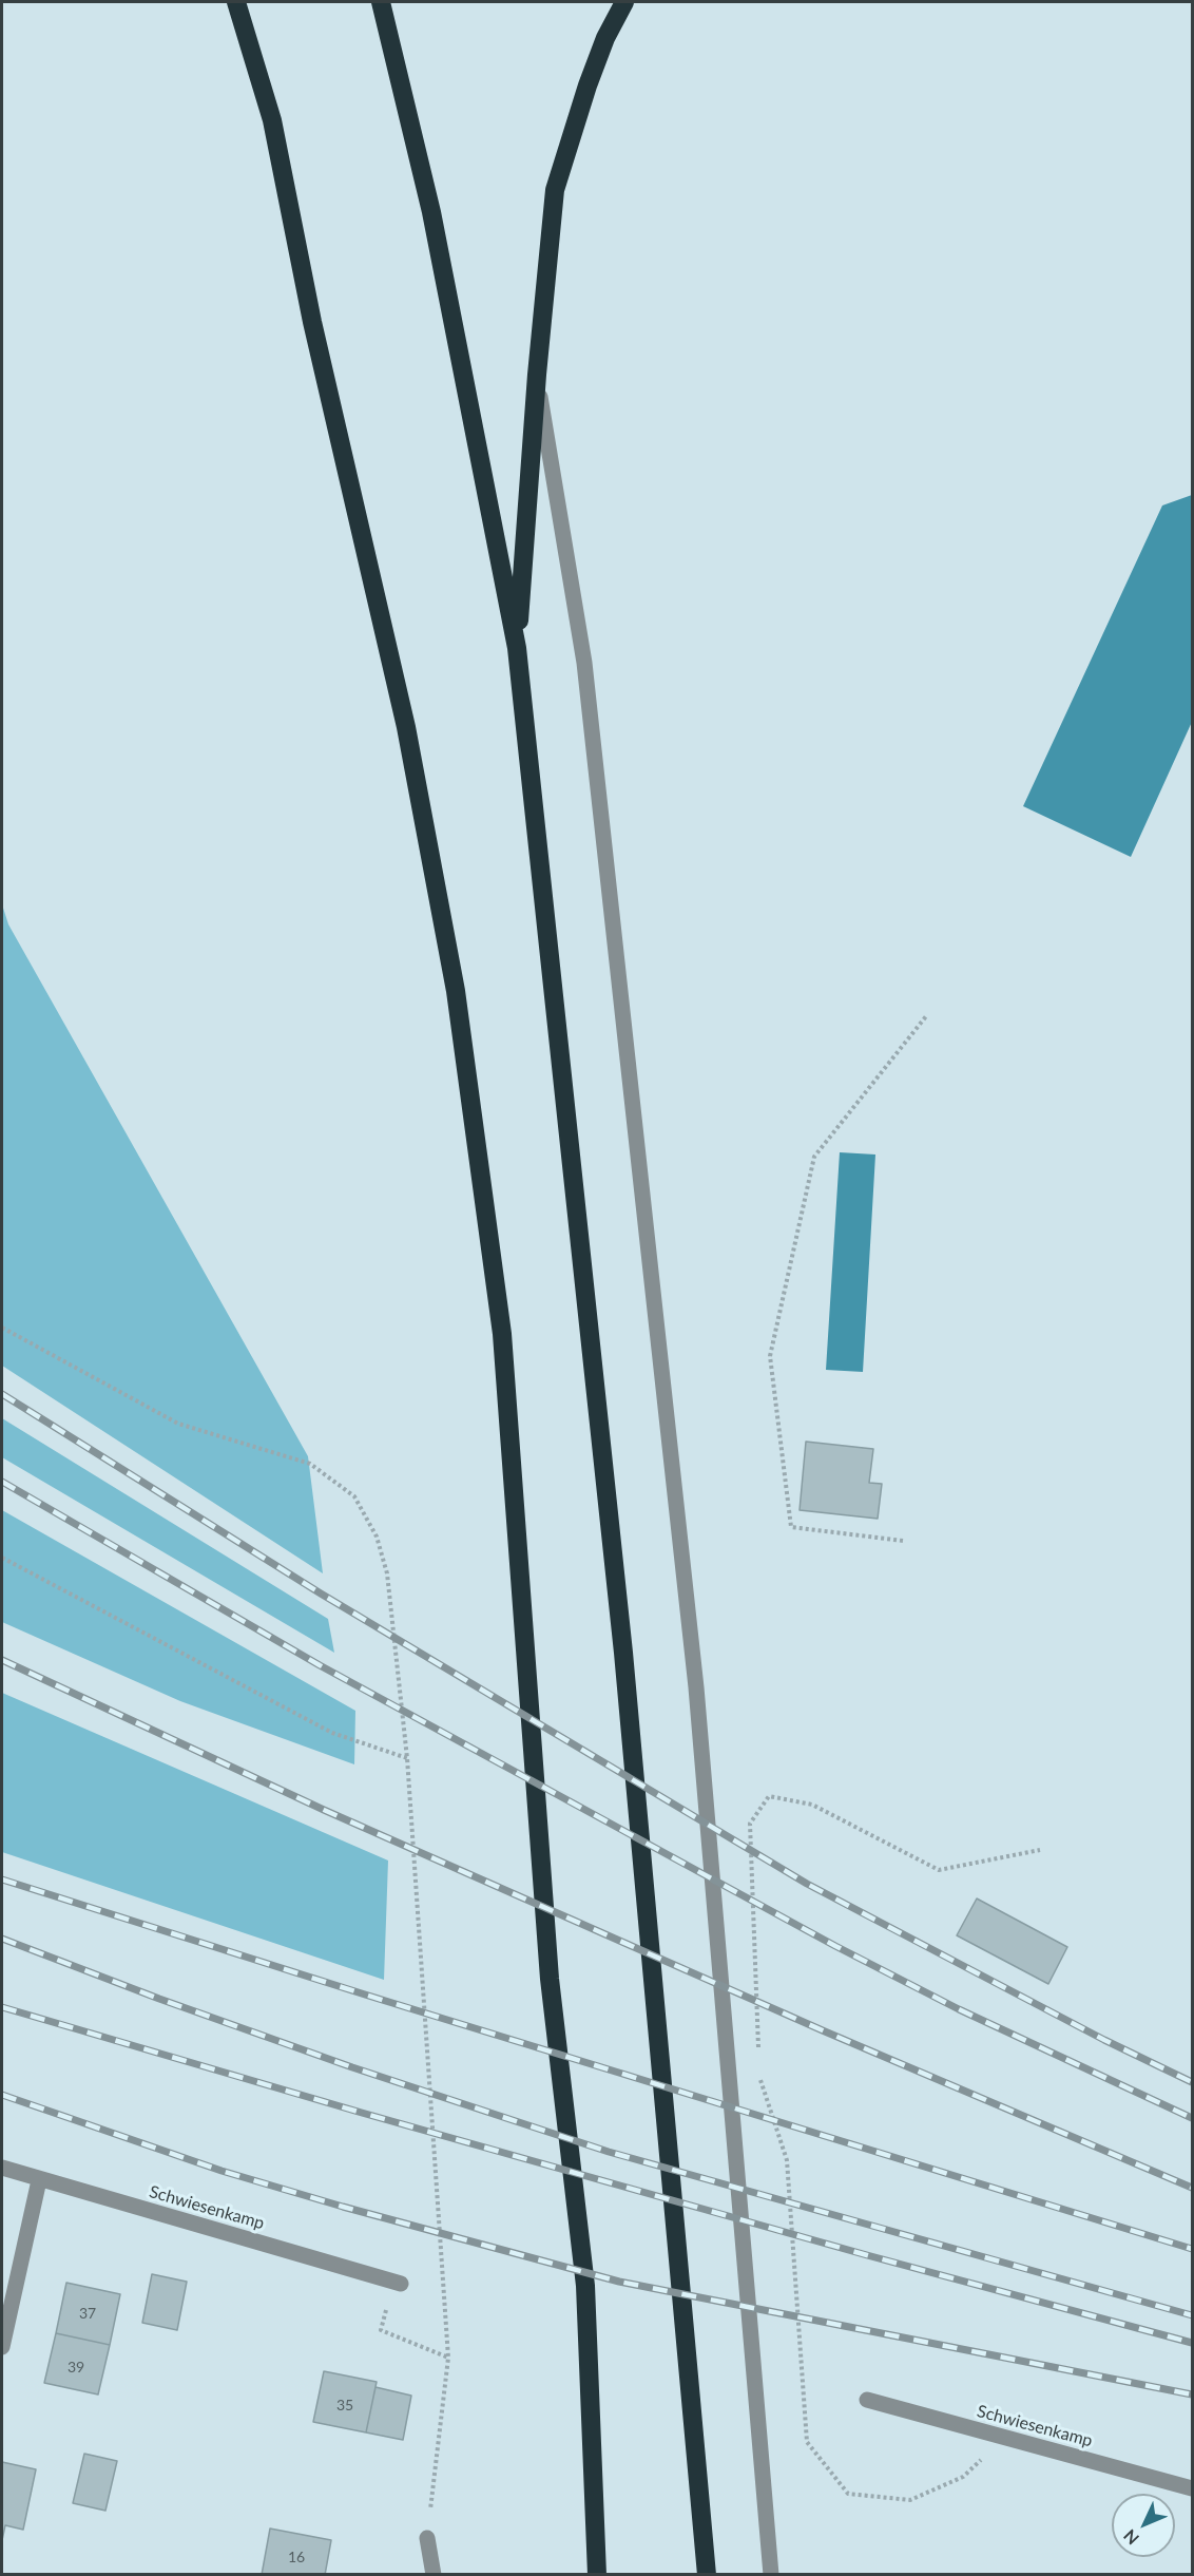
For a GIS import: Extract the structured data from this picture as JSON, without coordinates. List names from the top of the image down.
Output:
{
  "streets": {
    "street": ["Schwiesenkamp"]
  },
  "house_numbers": [
    "37",
    "39",
    "35",
    "16"
  ],
  "north": "bottom left"
}
